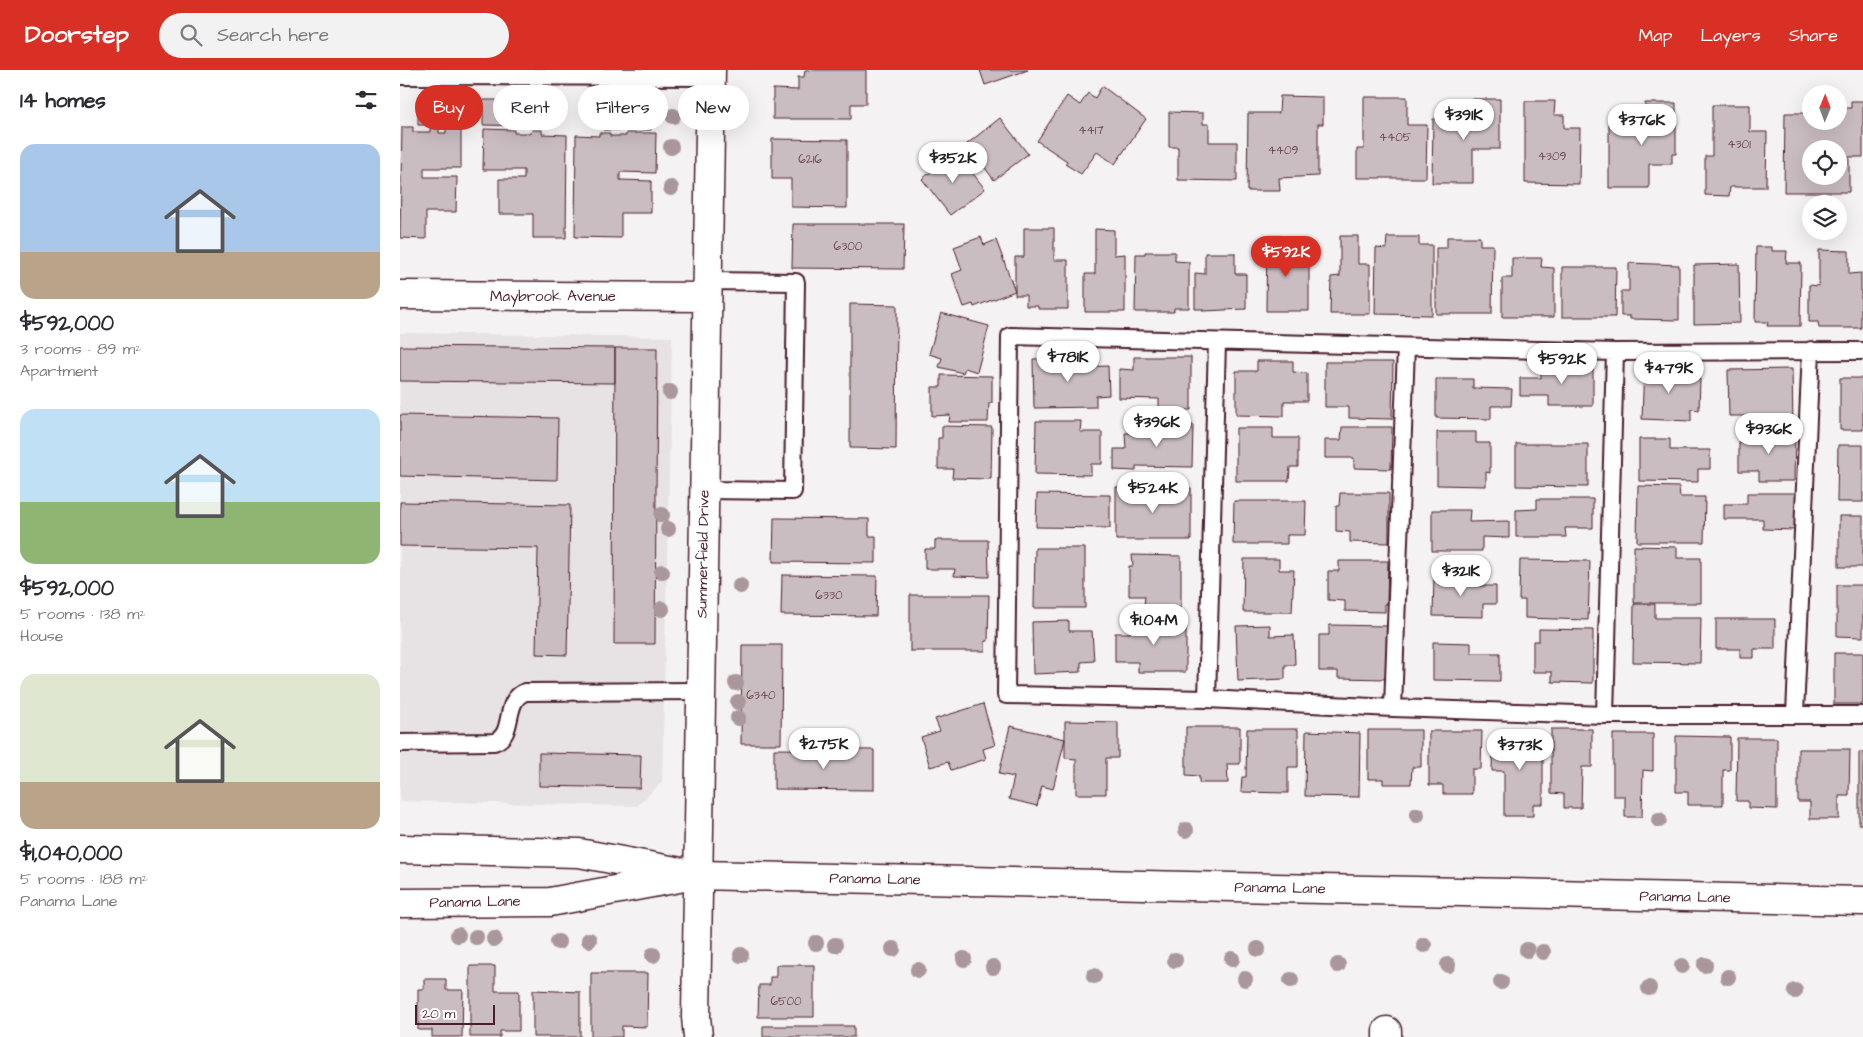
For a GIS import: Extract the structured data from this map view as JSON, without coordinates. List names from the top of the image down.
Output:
{
  "streets": {
    "main road": ["Maybrook Avenue", "Summerfield Drive", "Panama Lane"]
  },
  "crossings": [
    ["Maybrook Avenue", "Summerfield Drive"],
    ["Summerfield Drive", "Panama Lane"]
  ],
  "house_numbers": [
    "4417",
    "4405",
    "4301",
    "4409",
    "4309",
    "6216",
    "6300",
    "6330",
    "6340",
    "6500"
  ],
  "scale_bar": "20 m",
  "north": "top",
  "page": {
    "header": "Doorstep",
    "search": "Search here",
    "nav": ["Map", "Layers", "Share"],
    "heading": "14 homes",
    "chip": [
      "Buy",
      "Rent",
      "Filters",
      "New"
    ],
    "price": [
      "$391K",
      "$376K",
      "$352K",
      "$592K",
      "$781K",
      "$592K",
      "$479K",
      "$396K",
      "$936K",
      "$524K",
      "$321K",
      "$1.04M",
      "$275K",
      "$373K"
    ],
    "list": [
      {
        "name": "$592,000",
        "note": "3 rooms · 89 m² · Apartment"
      },
      {
        "name": "$592,000",
        "note": "5 rooms · 138 m² · House"
      },
      {
        "name": "$1,040,000",
        "note": "5 rooms · 188 m² · Panama Lane"
      }
    ],
    "scale": "20 m"
  }
}
